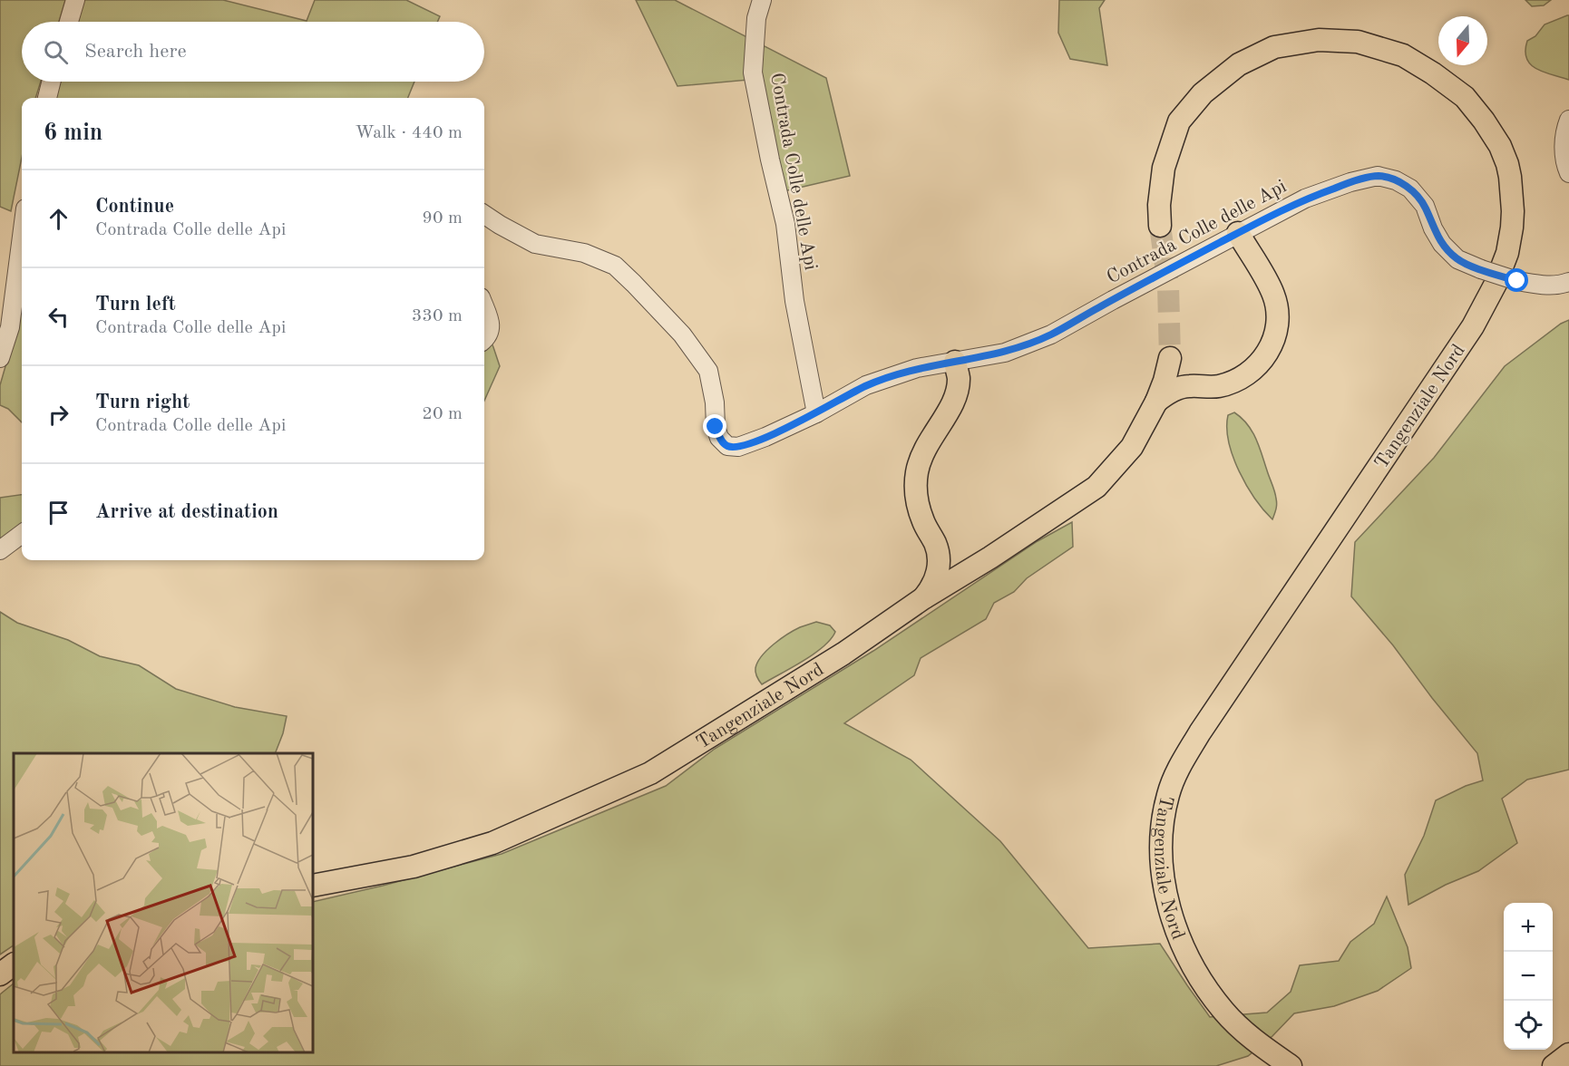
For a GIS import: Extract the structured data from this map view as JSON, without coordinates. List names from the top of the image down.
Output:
{
  "streets": {
    "main road": ["Tangenziale Nord"],
    "street": ["Contrada Colle delle Api"]
  },
  "north": "bottom",
  "page": {
    "search": "Search here",
    "heading": ["6 min", "Walk · 440 m"],
    "list": [
      ["Continue", "Contrada Colle delle Api", "90 m"],
      ["Turn left", "Contrada Colle delle Api", "330 m"],
      ["Turn right", "Contrada Colle delle Api", "20 m"],
      "Arrive at destination"
    ],
    "map_buttons": ["+", "−"]
  }
}
